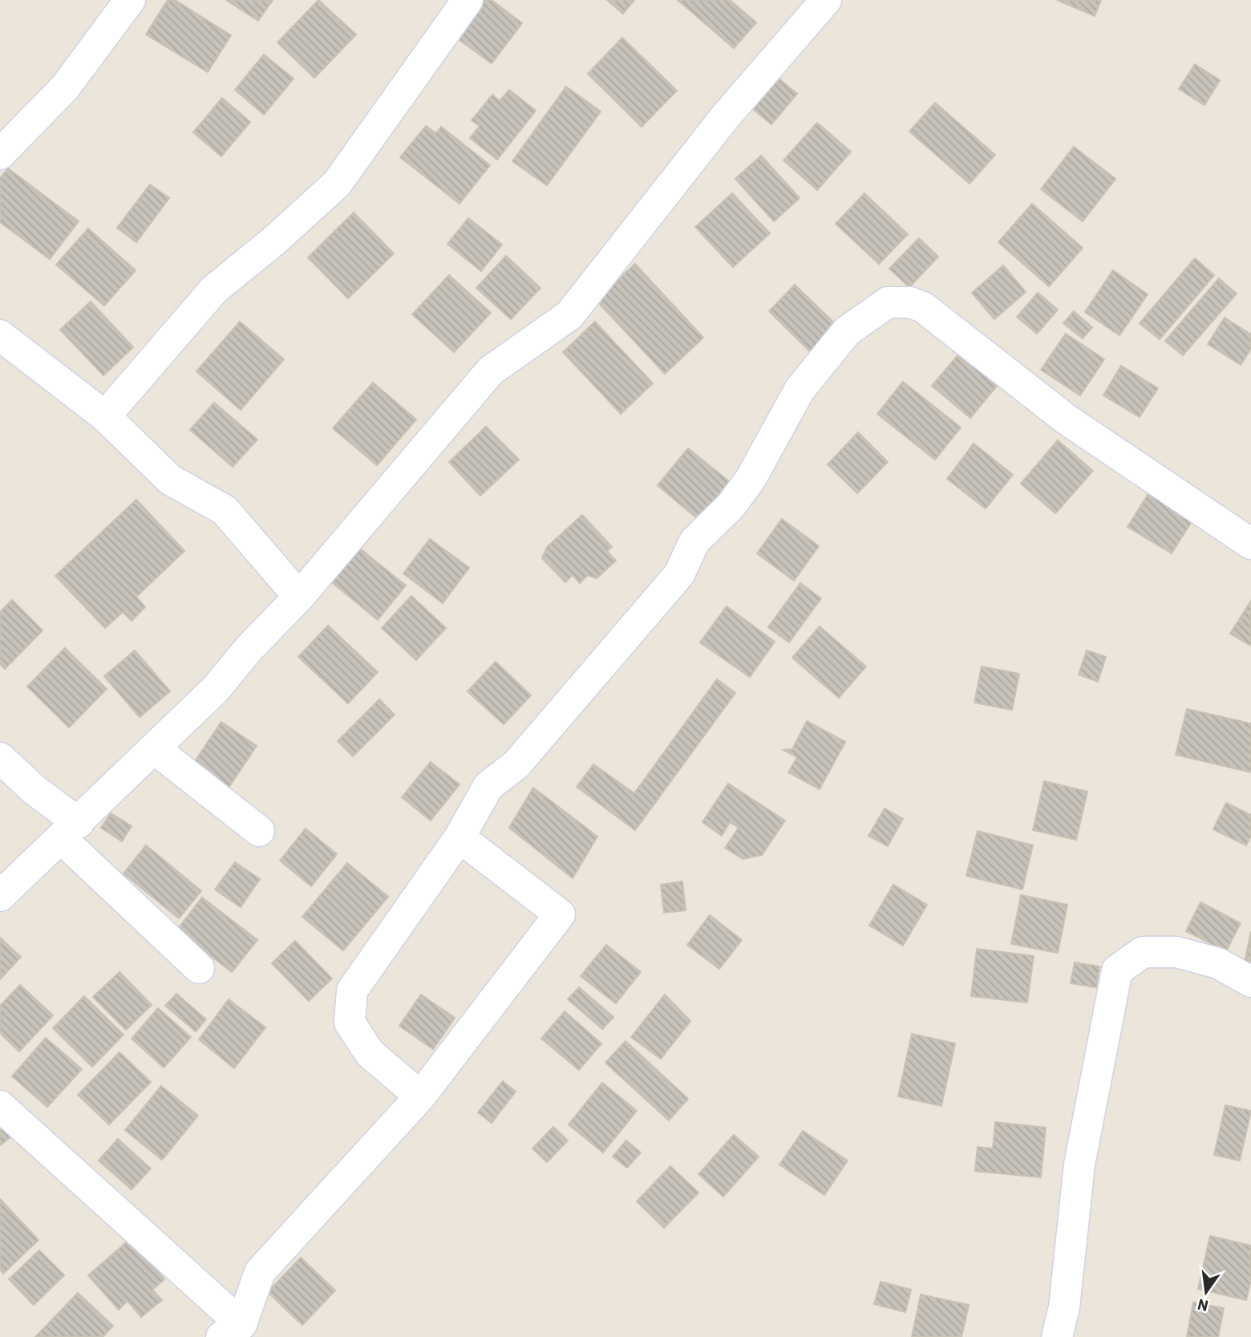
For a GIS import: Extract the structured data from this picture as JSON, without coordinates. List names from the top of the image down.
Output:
{
  "north": "bottom"
}
